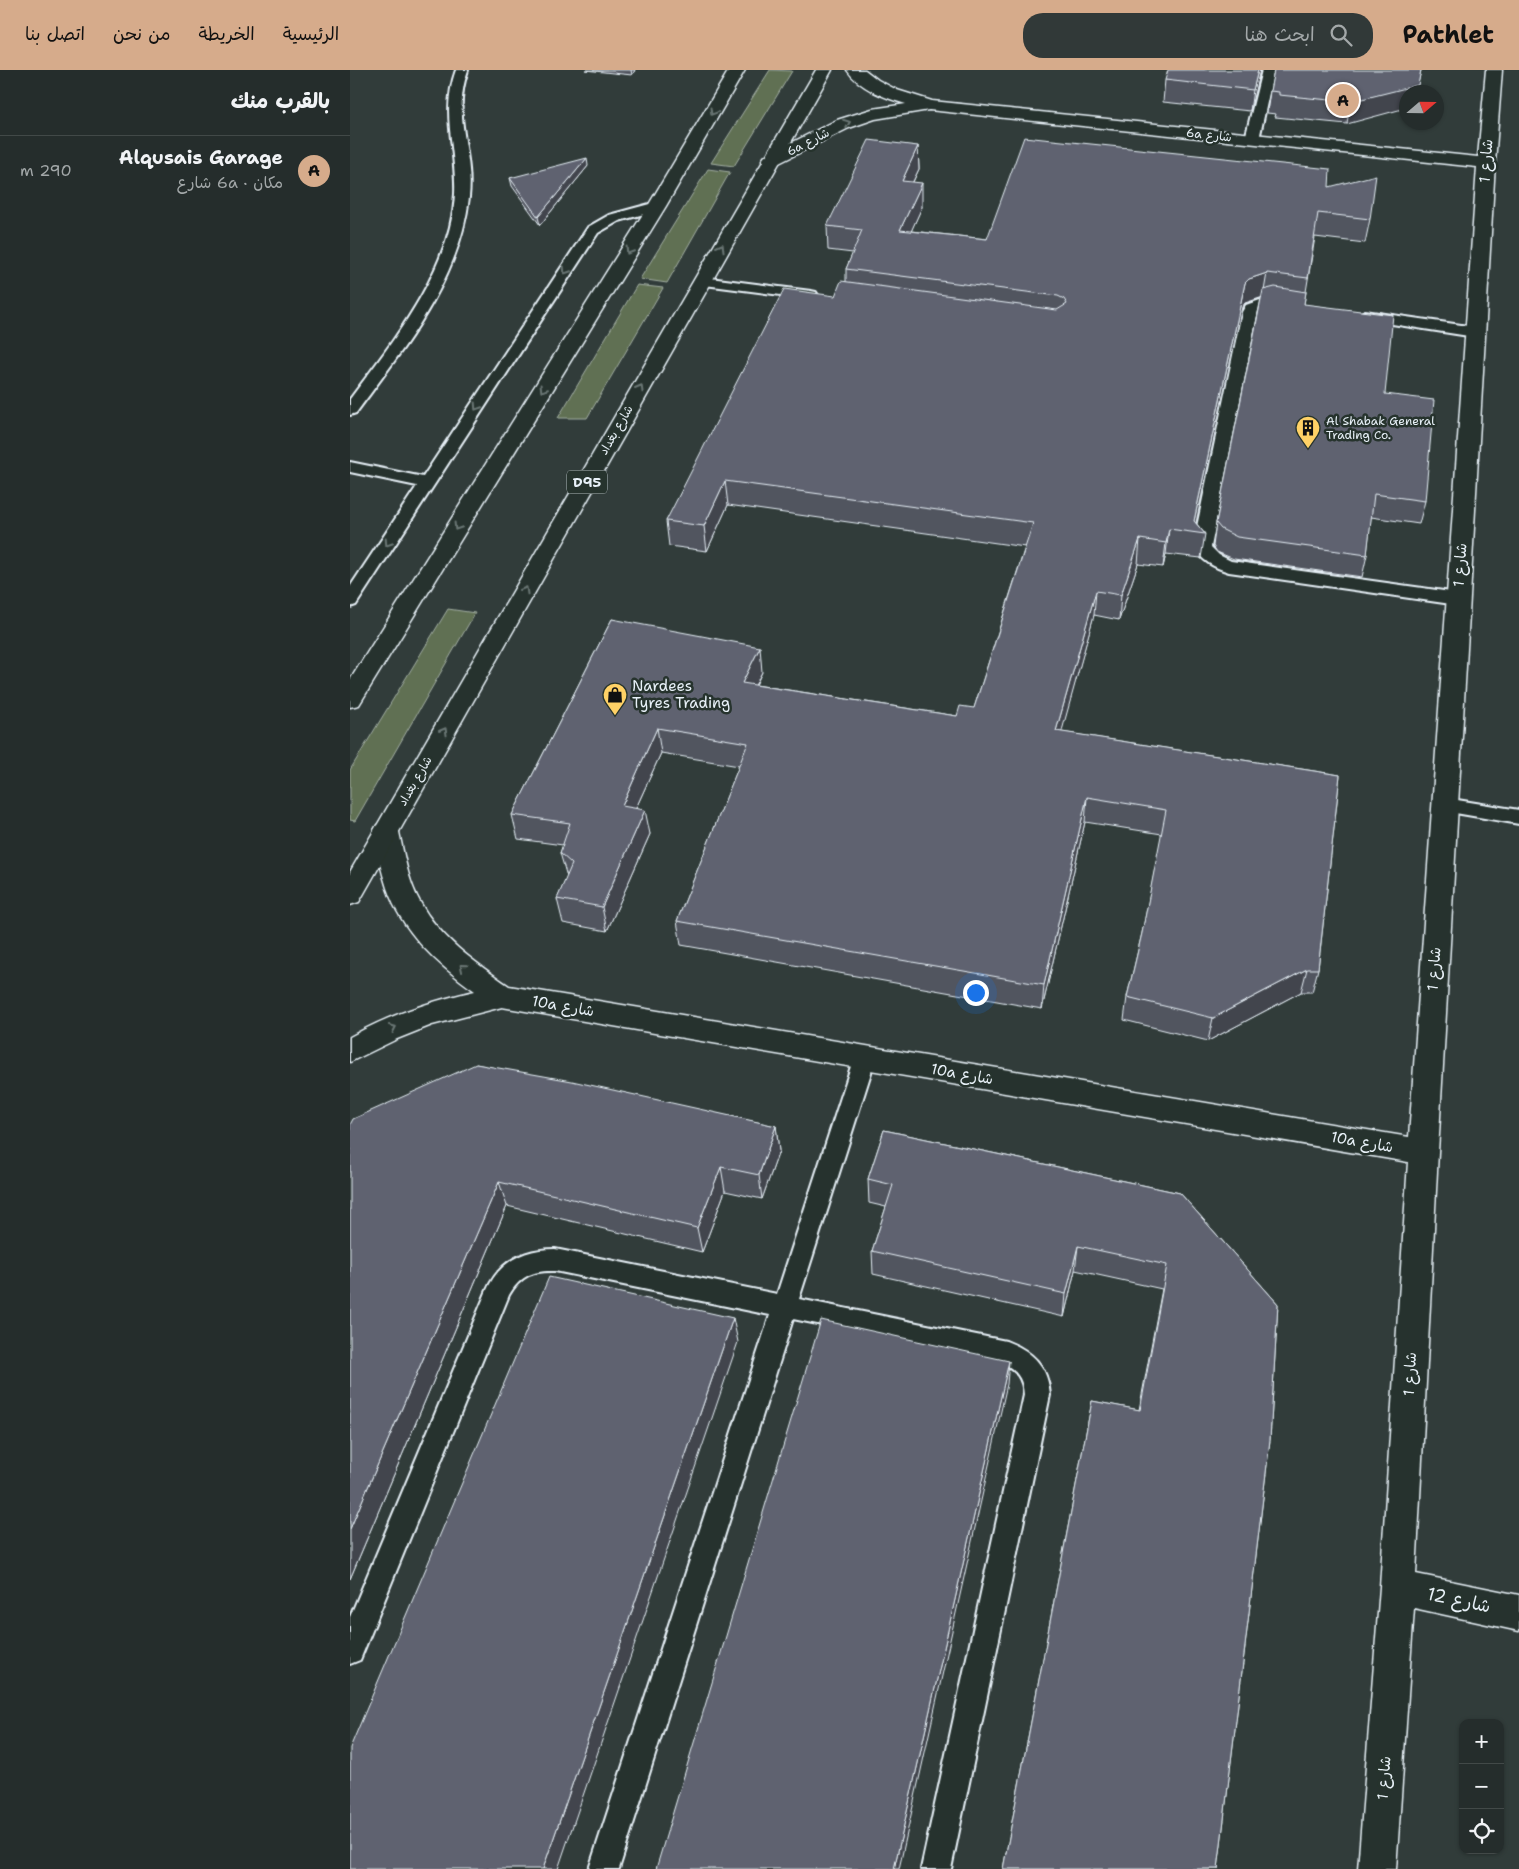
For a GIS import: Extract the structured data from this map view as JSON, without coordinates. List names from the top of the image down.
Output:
{
  "streets": {
    "street": [
      "6a شارع",
      "شارع 1",
      "شارع بغداد",
      "D95",
      "10a شارع",
      "شارع 12"
    ]
  },
  "crossings": [
    ["6a شارع", "شارع 1"],
    ["6a شارع", "شارع بغداد"],
    ["شارع 1", "10a شارع"],
    ["شارع 1", "شارع 12"],
    ["شارع بغداد", "10a شارع"]
  ],
  "places": {
    "building": ["Al Shabak General Trading Co."],
    "shop": ["Nardees Tyres Trading"]
  },
  "north": "right",
  "page": {
    "header": "Pathlet",
    "search": "ابحث هنا",
    "nav": [
      "الرئيسية",
      "الخريطة",
      "من نحن",
      "اتصل بنا"
    ],
    "heading": "بالقرب منك",
    "pins": "A",
    "list": [
      {
        "mark": "A",
        "name": "Alqusais Garage",
        "note": "مكان · 6a شارع",
        "value": "290 m"
      }
    ],
    "map_buttons": ["+", "−"]
  }
}
